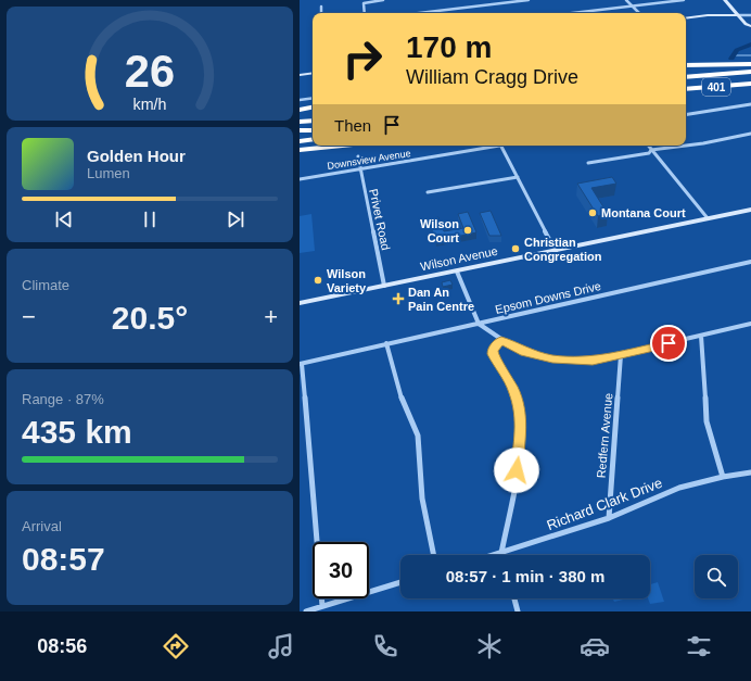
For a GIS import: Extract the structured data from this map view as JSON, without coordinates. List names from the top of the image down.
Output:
{
  "streets": {
    "highway": ["401"],
    "main road": ["Wilson Avenue"],
    "street": [
      "Downsview Avenue",
      "Privet Road",
      "Epsom Downs Drive",
      "Redfern Avenue",
      "Richard Clark Drive"
    ]
  },
  "crossings": [
    ["Downsview Avenue", "Privet Road"],
    ["Privet Road", "Wilson Avenue"],
    ["Redfern Avenue", "Richard Clark Drive"]
  ],
  "places": {
    "other": [
      "Montana Court",
      "Wilson Court",
      "Christian Congregation",
      "Wilson Variety"
    ],
    "health": ["Dan An Pain Centre"]
  },
  "page": {
    "turn": ["170 m", "William Cragg Drive"],
    "then": "Then",
    "song": ["Golden Hour", "Lumen"],
    "tile": [
      "Climate",
      ["Range · 87%", "435 km"],
      ["Arrival", "08:57"]
    ],
    "heat": ["−", "20.5°", "+"],
    "limit": "30",
    "trip": "08:57 · 1 min · 380 m",
    "tabs": "08:56",
    "gauge": ["26", "km/h"]
  }
}
